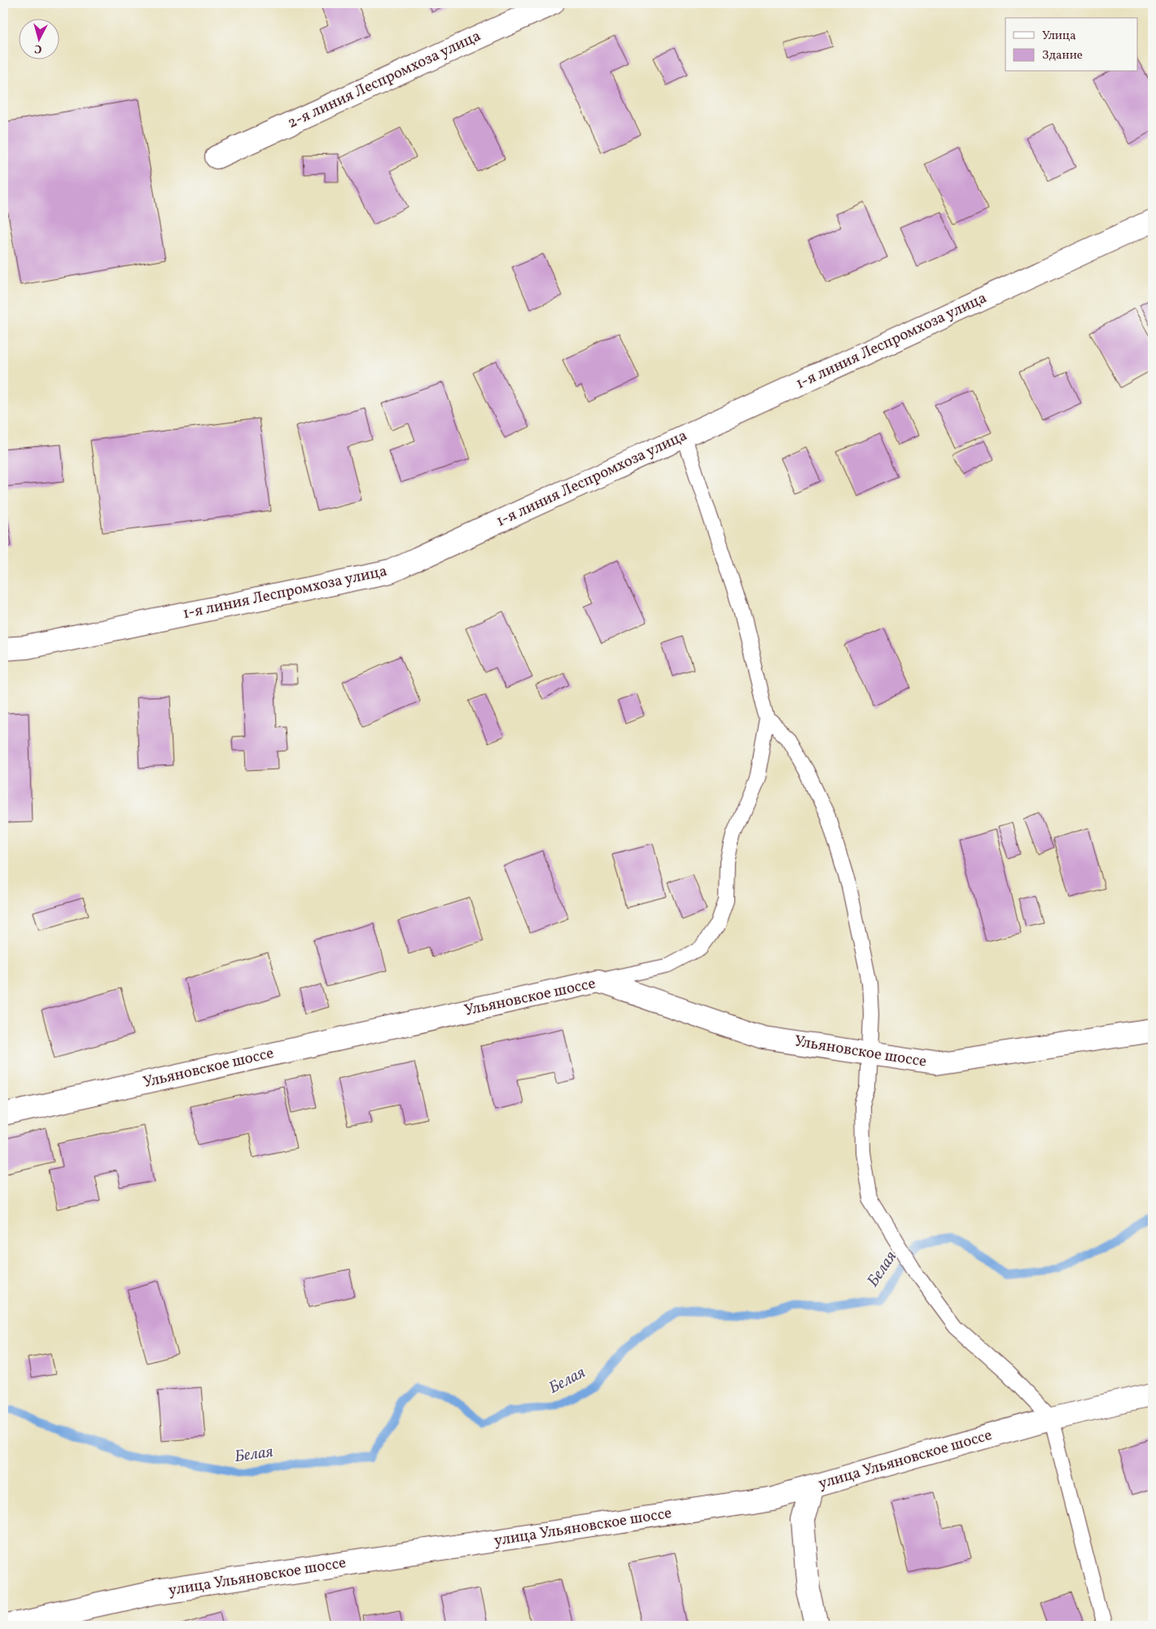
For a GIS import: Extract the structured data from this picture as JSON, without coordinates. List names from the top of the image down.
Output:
{
  "streets": {
    "street": [
      "2-я линия Леспромхоза улица",
      "1-я линия Леспромхоза улица",
      "Ульяновское шоссе",
      "улица Ульяновское шоссе"
    ]
  },
  "water": ["Белая"],
  "legend": ["Улица", "Здание"],
  "north": "bottom"
}
